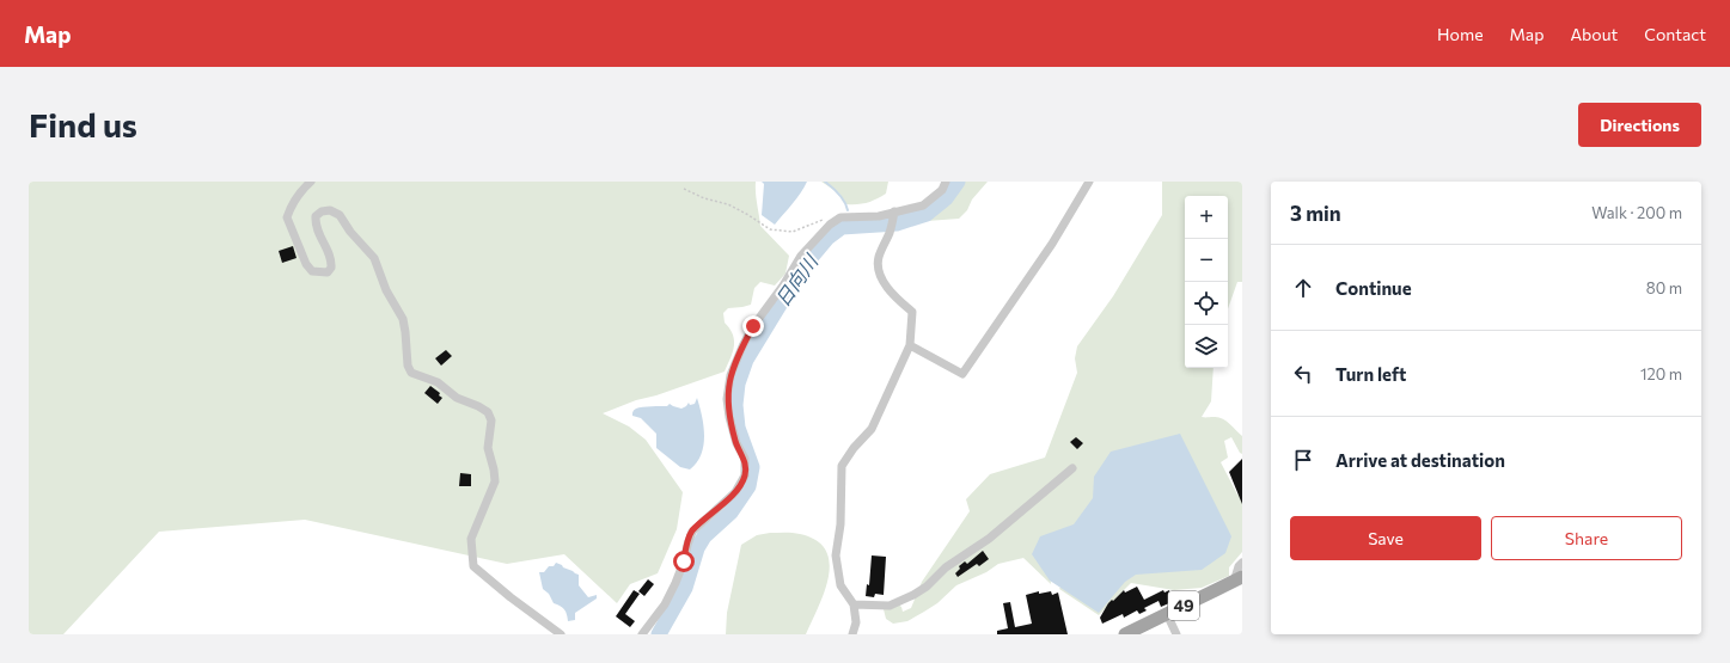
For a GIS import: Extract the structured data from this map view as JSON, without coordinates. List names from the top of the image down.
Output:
{
  "streets": {
    "main road": ["49"]
  },
  "water": ["日向川"],
  "page": {
    "header": "Map",
    "nav": [
      "Home",
      "Map",
      "About",
      "Contact"
    ],
    "buttons": [
      "Directions",
      ["Save", "Share"]
    ],
    "title": "Find us",
    "heading": ["3 min", "Walk · 200 m"],
    "map_buttons": ["+", "−"],
    "list": [
      ["Continue", "80 m"],
      ["Turn left", "120 m"],
      "Arrive at destination"
    ]
  }
}
